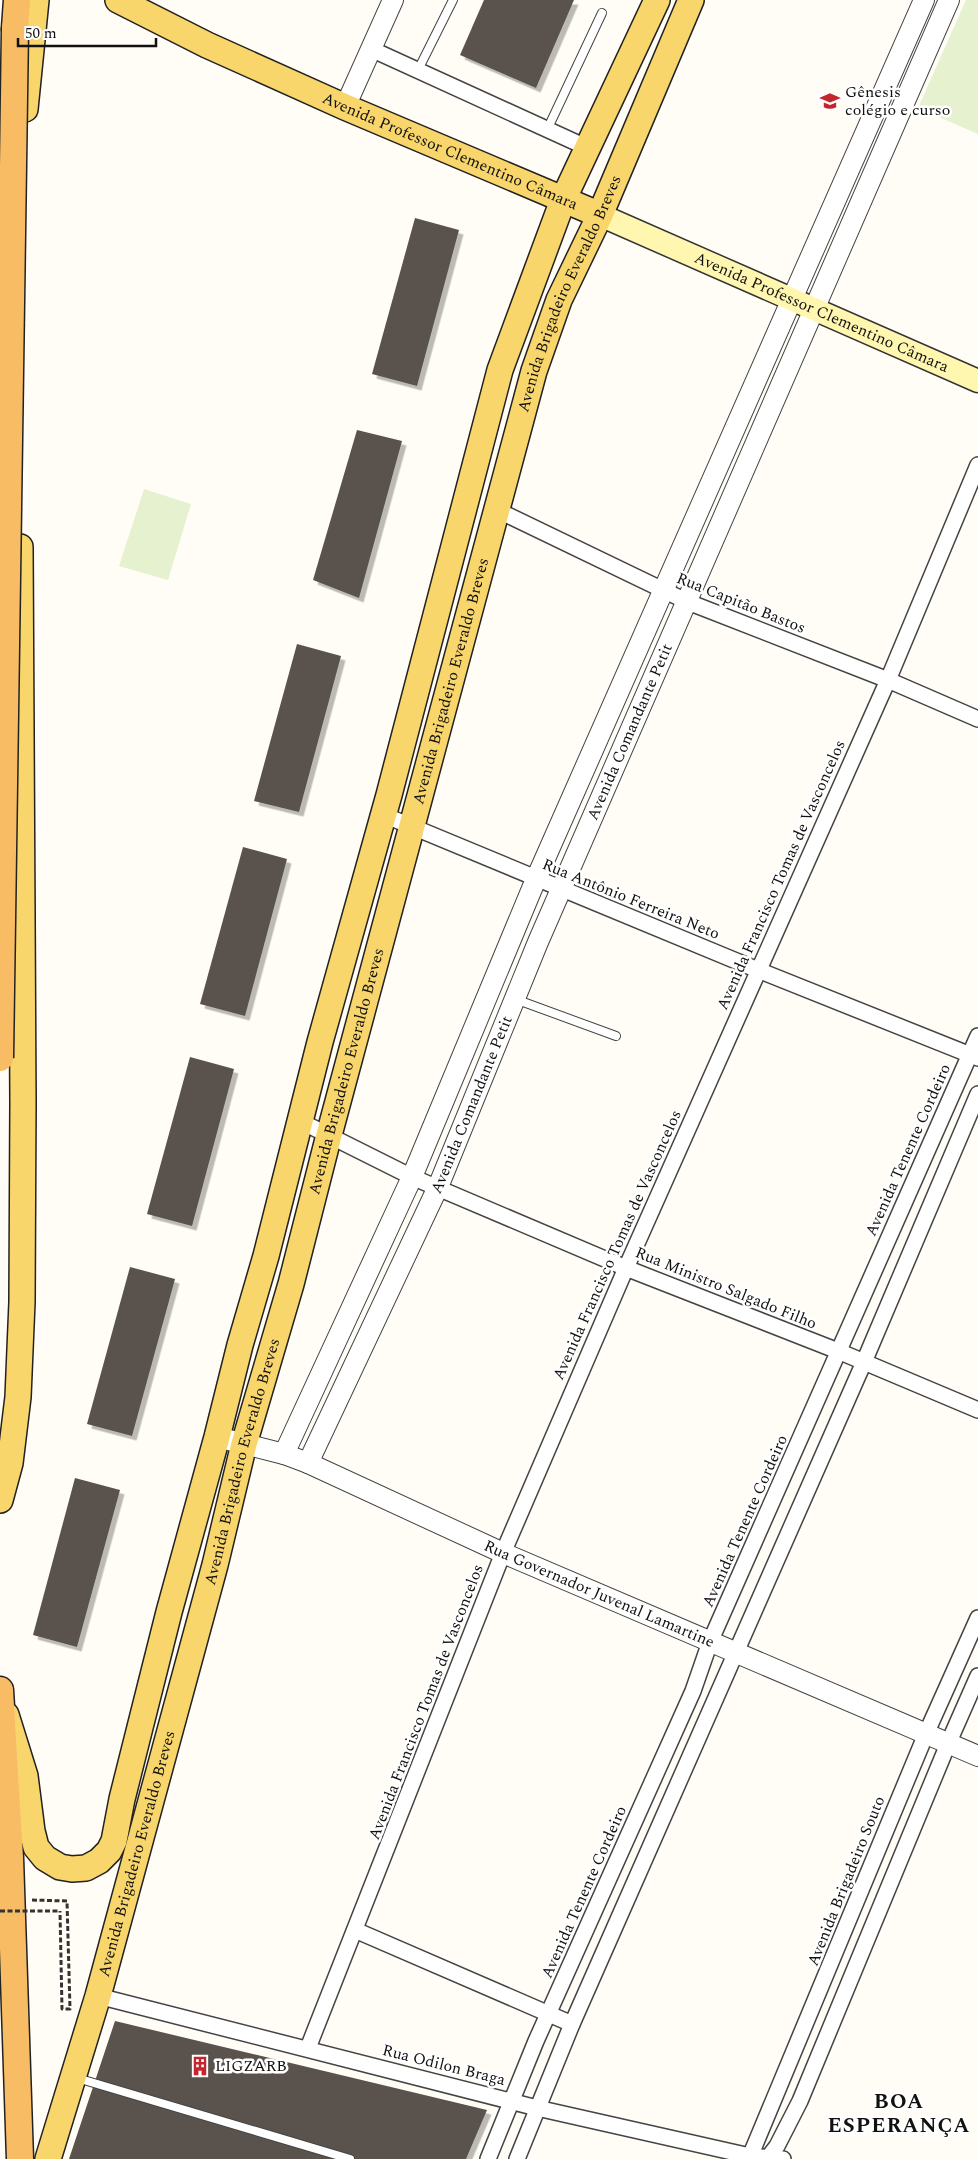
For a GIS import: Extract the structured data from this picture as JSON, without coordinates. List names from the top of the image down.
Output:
{
  "streets": {
    "main road": ["Avenida Professor Clementino Câmara", "Avenida Brigadeiro Everaldo Breves"],
    "street": [
      "Rua Capitão Bastos",
      "Avenida Comandante Petit",
      "Avenida Francisco Tomas de Vasconcelos",
      "Rua Antônio Ferreira Neto",
      "Avenida Tenente Cordeiro",
      "Rua Ministro Salgado Filho",
      "Rua Governador Juvenal Lamartine",
      "Avenida Brigadeiro Souto",
      "Rua Odilon Braga"
    ]
  },
  "crossings": [
    ["Avenida Professor Clementino Câmara", "Avenida Brigadeiro Everaldo Breves"],
    ["Avenida Professor Clementino Câmara", "Avenida Comandante Petit"],
    ["Avenida Brigadeiro Everaldo Breves", "Rua Capitão Bastos"],
    ["Avenida Brigadeiro Everaldo Breves", "Rua Antônio Ferreira Neto"],
    ["Avenida Brigadeiro Everaldo Breves", "Rua Ministro Salgado Filho"],
    ["Avenida Brigadeiro Everaldo Breves", "Rua Governador Juvenal Lamartine"],
    ["Avenida Brigadeiro Everaldo Breves", "Rua Odilon Braga"],
    ["Rua Capitão Bastos", "Avenida Comandante Petit"],
    ["Rua Capitão Bastos", "Avenida Francisco Tomas de Vasconcelos"],
    ["Avenida Comandante Petit", "Rua Antônio Ferreira Neto"],
    ["Avenida Comandante Petit", "Rua Ministro Salgado Filho"],
    ["Avenida Comandante Petit", "Rua Governador Juvenal Lamartine"],
    ["Avenida Francisco Tomas de Vasconcelos", "Rua Antônio Ferreira Neto"],
    ["Avenida Francisco Tomas de Vasconcelos", "Rua Ministro Salgado Filho"],
    ["Avenida Francisco Tomas de Vasconcelos", "Rua Governador Juvenal Lamartine"],
    ["Avenida Francisco Tomas de Vasconcelos", "Rua Odilon Braga"],
    ["Rua Antônio Ferreira Neto", "Avenida Tenente Cordeiro"],
    ["Avenida Tenente Cordeiro", "Rua Ministro Salgado Filho"],
    ["Avenida Tenente Cordeiro", "Rua Governador Juvenal Lamartine"],
    ["Avenida Tenente Cordeiro", "Rua Odilon Braga"],
    ["Rua Governador Juvenal Lamartine", "Avenida Brigadeiro Souto"],
    ["Avenida Brigadeiro Souto", "Rua Odilon Braga"]
  ],
  "districts": ["BOA ESPERANÇA"],
  "places": {
    "school or university": ["Gênesis colégio e curso"],
    "building": ["LIGZARB"]
  },
  "scale_bar": "50 m"
}
